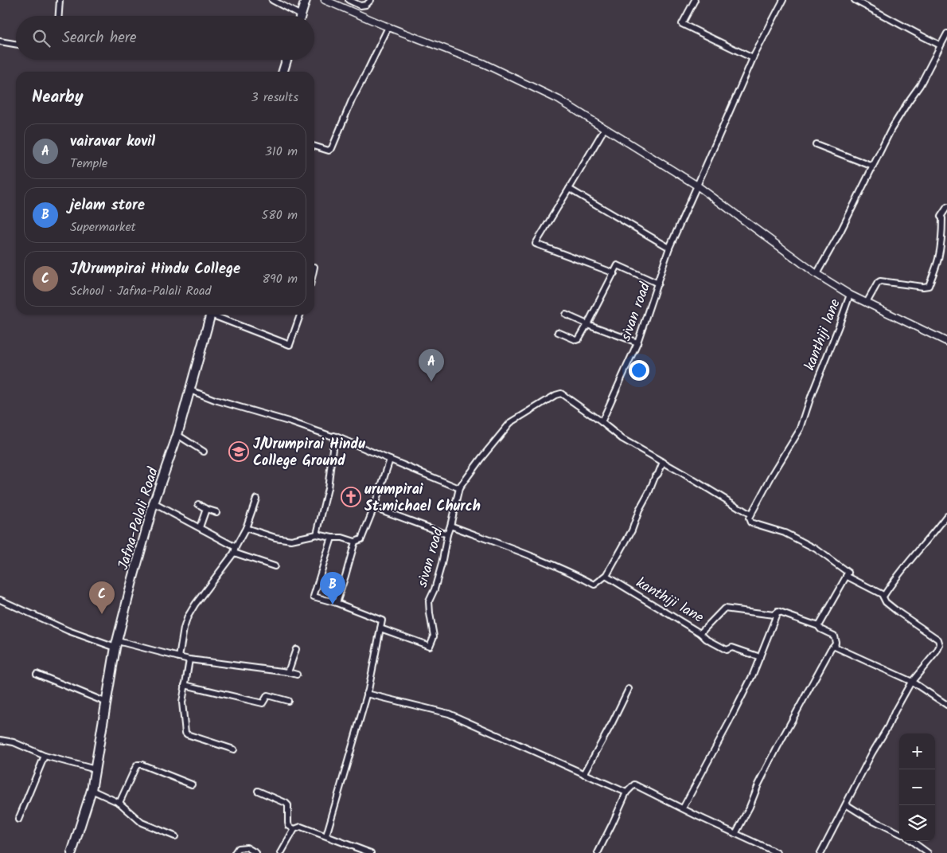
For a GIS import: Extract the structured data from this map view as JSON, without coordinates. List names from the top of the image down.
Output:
{
  "streets": {
    "main road": ["Jafna-Palali Road"],
    "street": ["sivan road", "kanthiji lane"]
  },
  "places": {
    "school or university": ["J/Urumpirai Hindu College Ground"],
    "church": ["urumpirai St.michael Church"]
  },
  "page": {
    "search": "Search here",
    "heading": ["Nearby", "3 results"],
    "list": [
      {
        "mark": "A",
        "name": "vairavar kovil",
        "note": "Temple",
        "value": "310 m"
      },
      {
        "mark": "B",
        "name": "jelam store",
        "note": "Supermarket",
        "value": "580 m"
      },
      {
        "mark": "C",
        "name": "J/Urumpirai Hindu College",
        "note": "School · Jafna-Palali Road",
        "value": "890 m"
      }
    ],
    "pins": ["A", "B", "C"],
    "map_buttons": ["+", "−"]
  }
}
